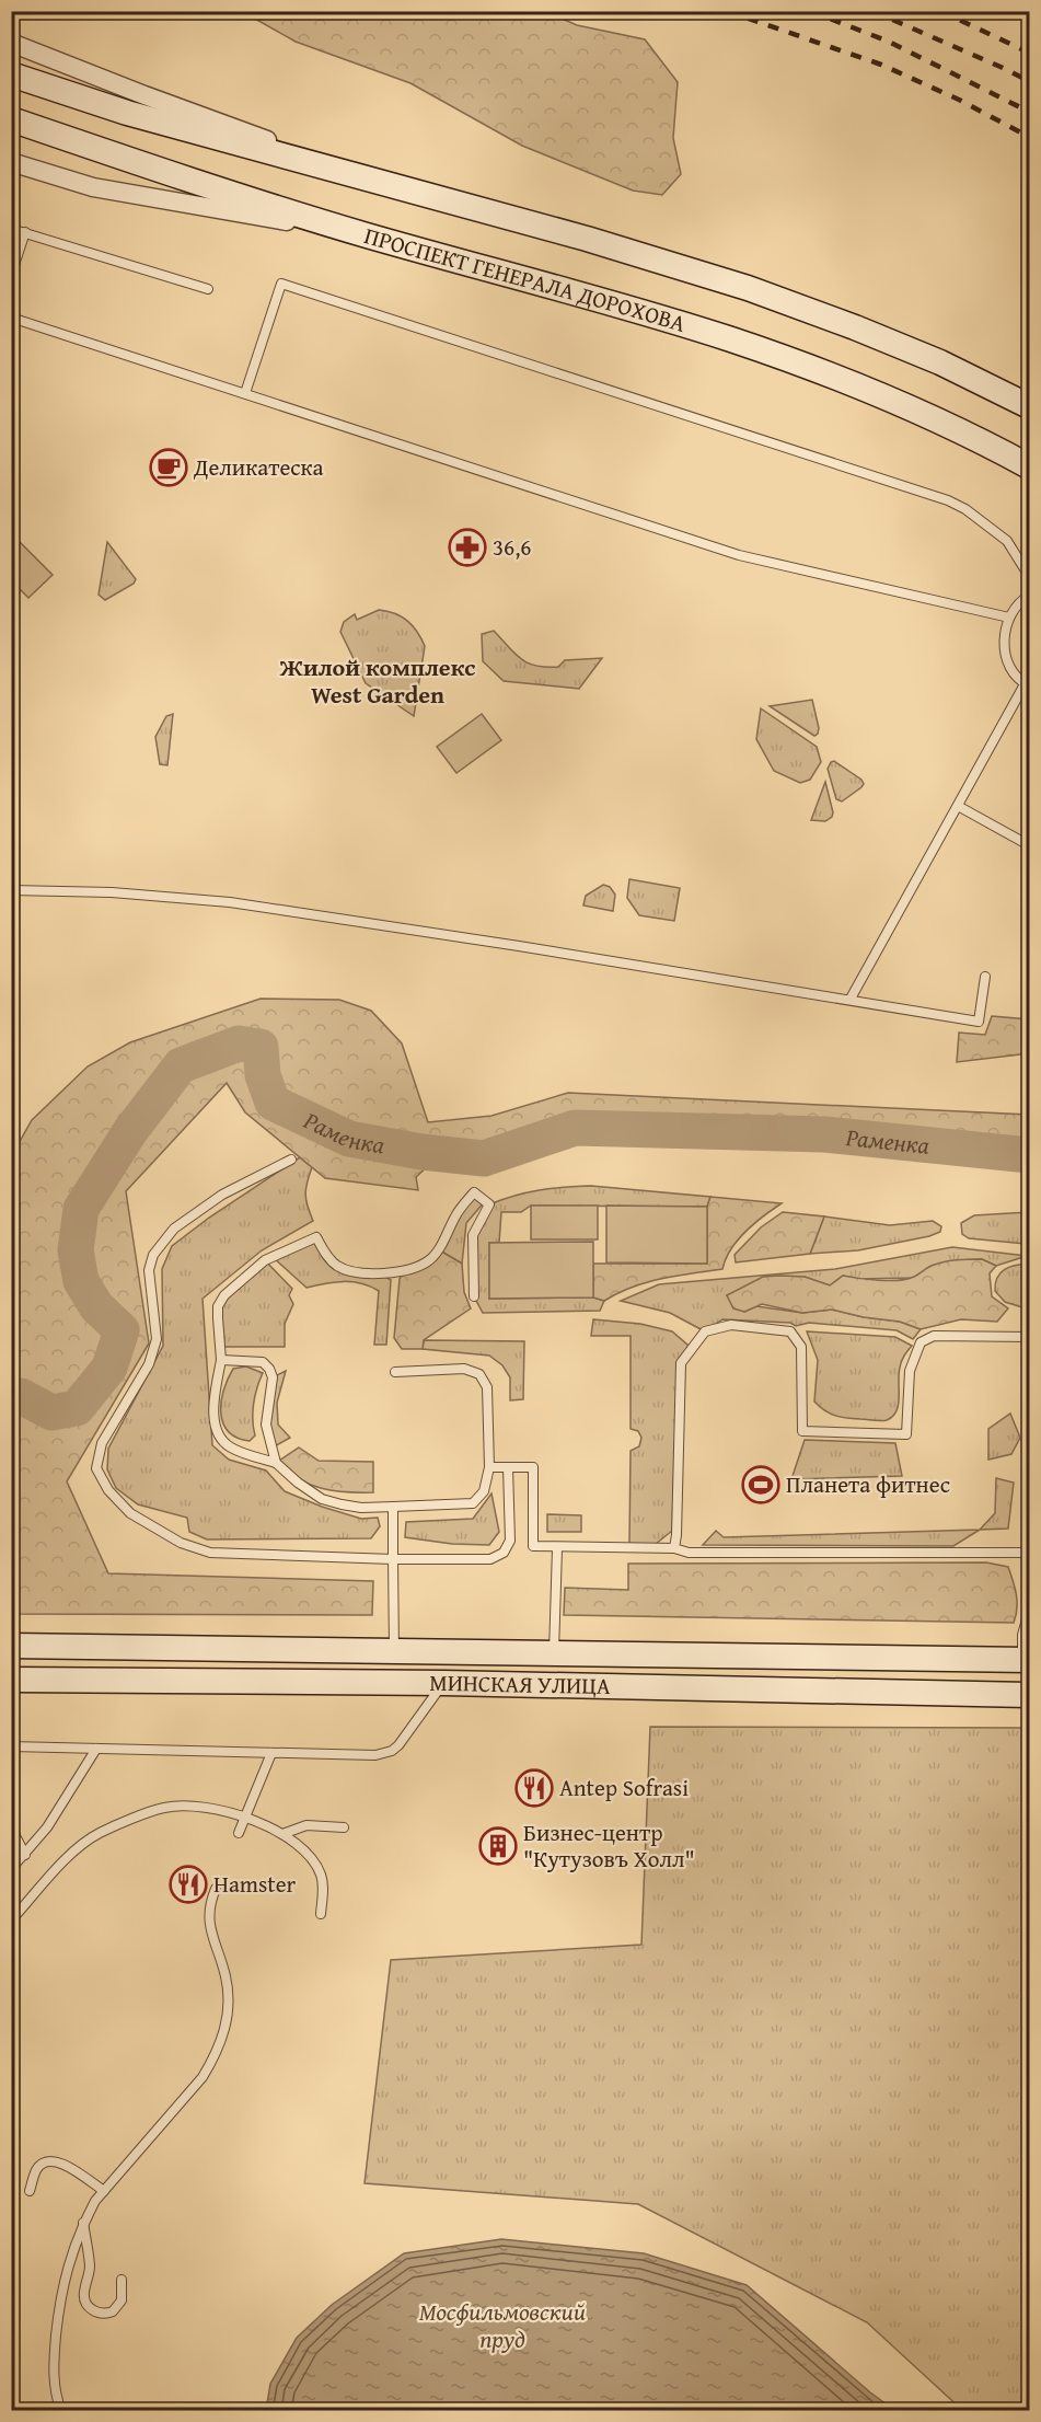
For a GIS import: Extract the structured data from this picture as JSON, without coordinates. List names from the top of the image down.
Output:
{
  "streets": {
    "main road": ["ПРОСПЕКТ ГЕНЕРАЛА ДОРОХОВА", "МИНСКАЯ УЛИЦА"]
  },
  "districts": ["Жилой комплекс West Garden"],
  "water": ["Раменка", "Мосфильмовский пруд"],
  "places": {
    "cafe": ["Деликатеска"],
    "pharmacy": ["36,6"],
    "sports": ["Планета фитнес"],
    "restaurant": ["Antep Sofrasi", "Hamster"],
    "building": ["Бизнес-центр \"Кутузовъ Холл\""]
  }
}
